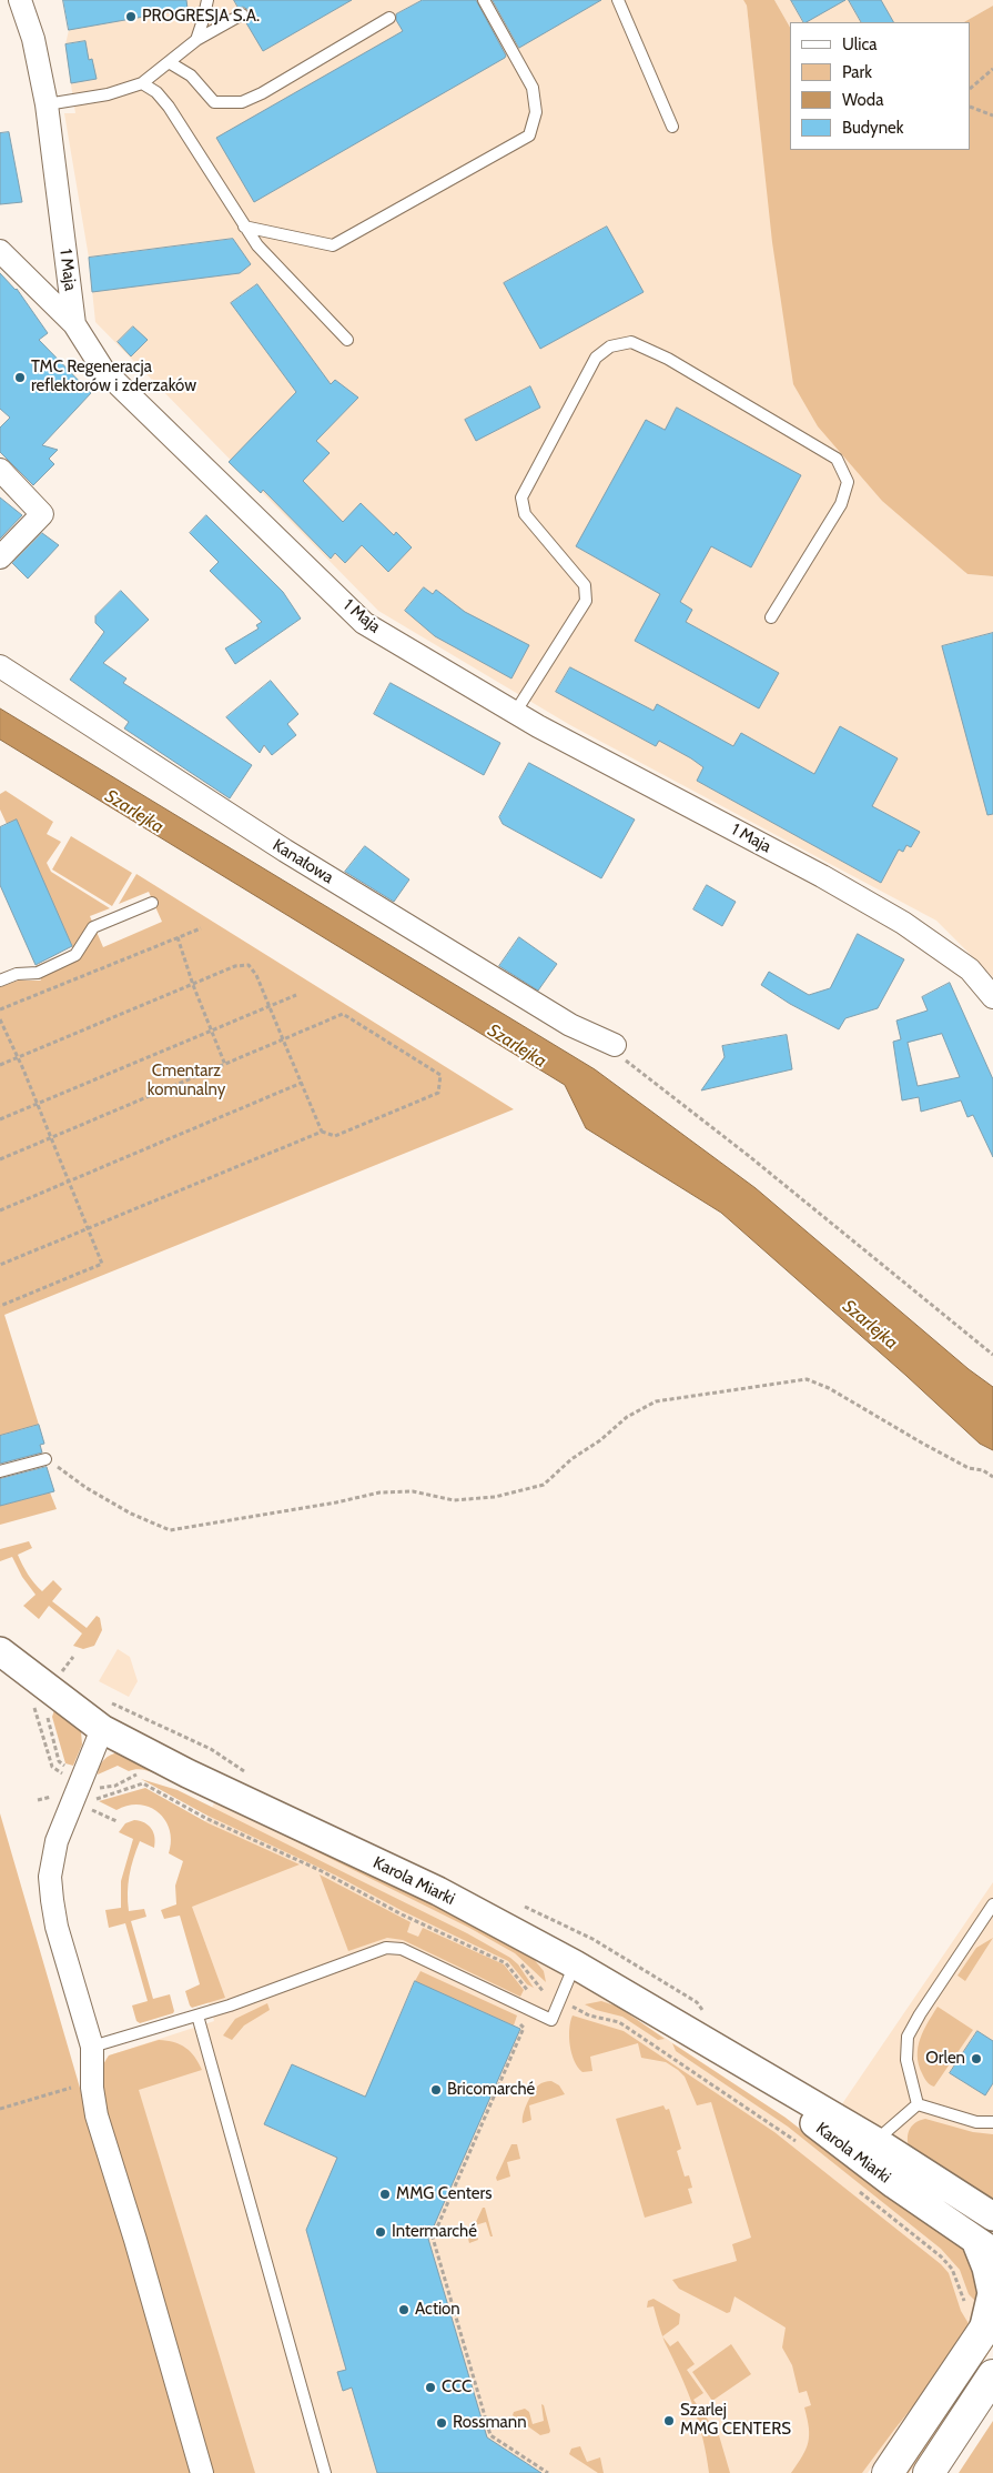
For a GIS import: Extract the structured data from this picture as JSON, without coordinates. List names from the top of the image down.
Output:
{
  "streets": {
    "street": ["1 Maja", "Kanałowa", "Karola Miarki"]
  },
  "water": ["Szarlejka"],
  "parks": ["Cmentarz komunalny"],
  "places": [
    "PROGRESJA S.A.",
    "TMC Regeneracja reflektorów i zderzaków",
    "Orlen",
    "Bricomarché",
    "MMG Centers",
    "Intermarché",
    "Action",
    "CCC",
    "Szarlej MMG CENTERS",
    "Rossmann"
  ],
  "legend": [
    "Ulica",
    "Park",
    "Woda",
    "Budynek"
  ]
}
